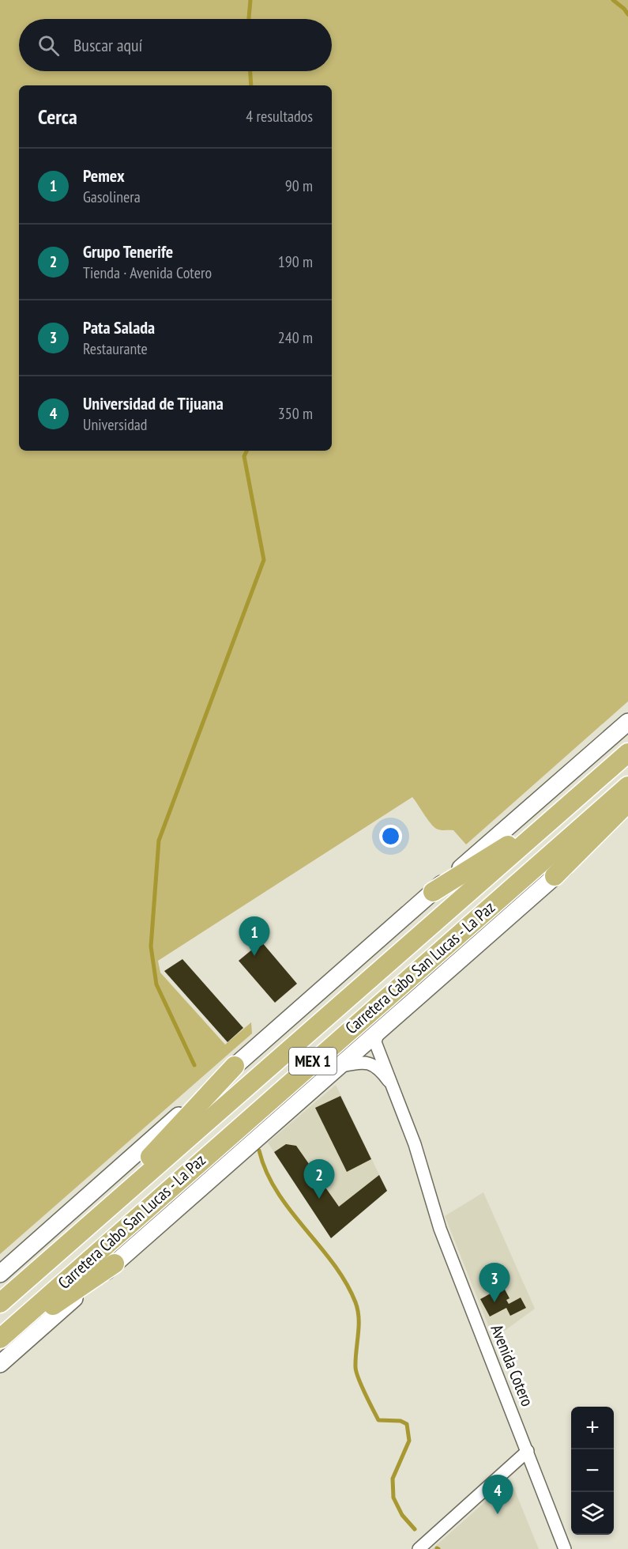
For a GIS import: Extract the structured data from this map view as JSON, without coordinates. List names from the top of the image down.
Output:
{
  "streets": {
    "highway": ["Carretera Cabo San Lucas - La Paz", "MEX 1"],
    "street": ["Avenida Cotero"]
  },
  "page": {
    "search": "Buscar aquí",
    "heading": ["Cerca", "4 resultados"],
    "list": [
      {
        "mark": "1",
        "name": "Pemex",
        "note": "Gasolinera",
        "value": "90 m"
      },
      {
        "mark": "2",
        "name": "Grupo Tenerife",
        "note": "Tienda · Avenida Cotero",
        "value": "190 m"
      },
      {
        "mark": "3",
        "name": "Pata Salada",
        "note": "Restaurante",
        "value": "240 m"
      },
      {
        "mark": "4",
        "name": "Universidad de Tijuana",
        "note": "Universidad",
        "value": "350 m"
      }
    ],
    "pins": [
      "1",
      "2",
      "3",
      "4"
    ],
    "map_buttons": ["+", "−"]
  }
}
